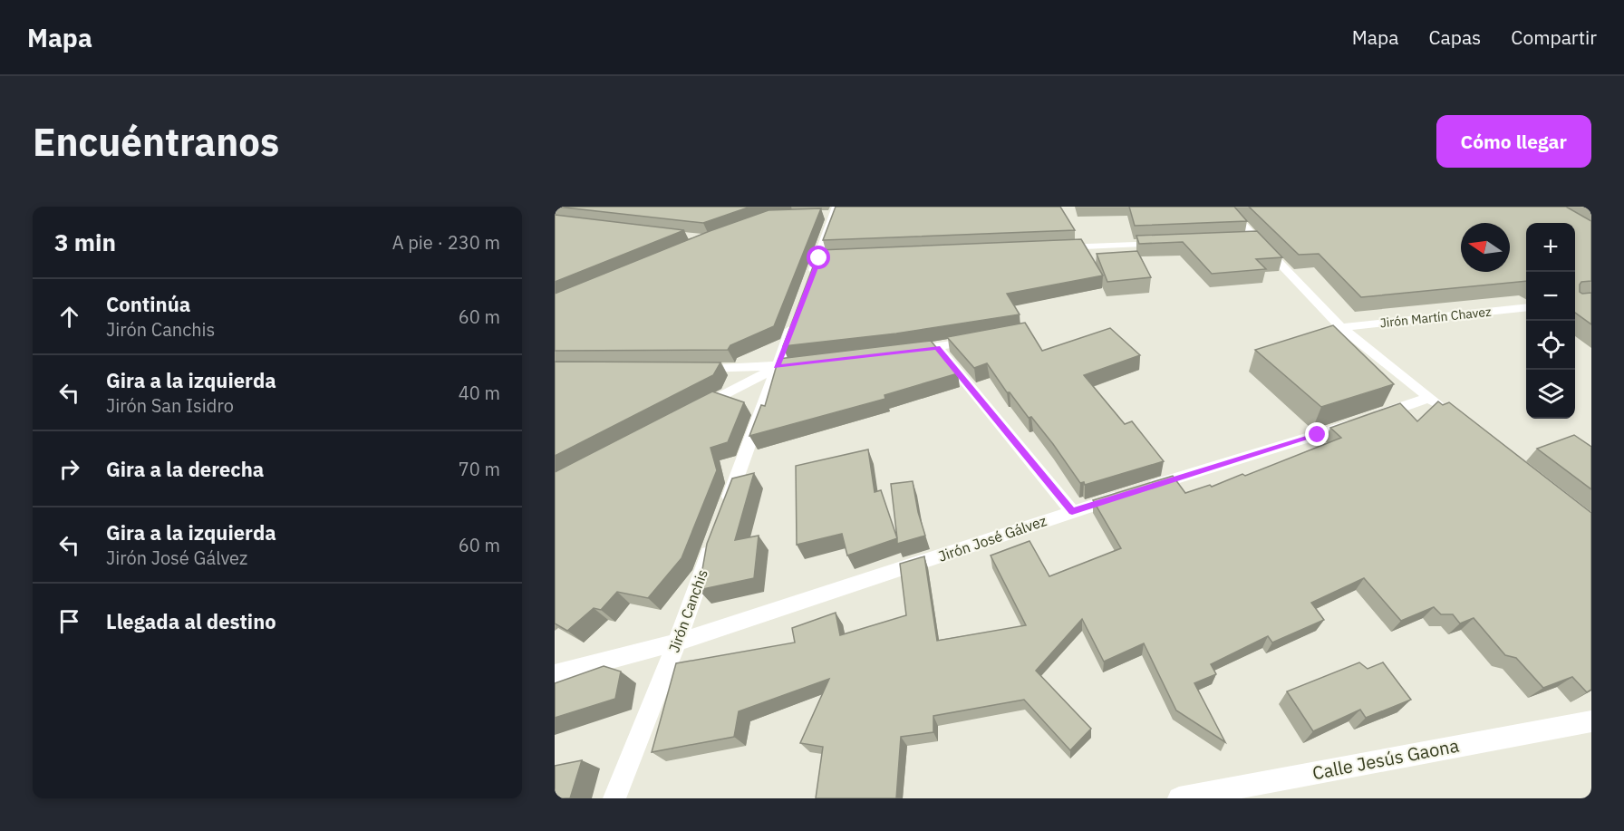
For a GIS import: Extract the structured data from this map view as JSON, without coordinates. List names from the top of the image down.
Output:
{
  "streets": {
    "street": [
      "Jirón Martín Chavez",
      "Jirón José Gálvez",
      "Jirón Canchis",
      "Calle Jesús Gaona"
    ]
  },
  "crossings": [
    ["Jirón José Gálvez", "Jirón Canchis"]
  ],
  "north": "left",
  "page": {
    "header": "Mapa",
    "nav": ["Mapa", "Capas", "Compartir"],
    "buttons": "Cómo llegar",
    "title": "Encuéntranos",
    "heading": ["3 min", "A pie · 230 m"],
    "map_buttons": ["+", "−"],
    "list": [
      ["Continúa", "Jirón Canchis", "60 m"],
      ["Gira a la izquierda", "Jirón San Isidro", "40 m"],
      ["Gira a la derecha", "70 m"],
      ["Gira a la izquierda", "Jirón José Gálvez", "60 m"],
      "Llegada al destino"
    ]
  }
}
